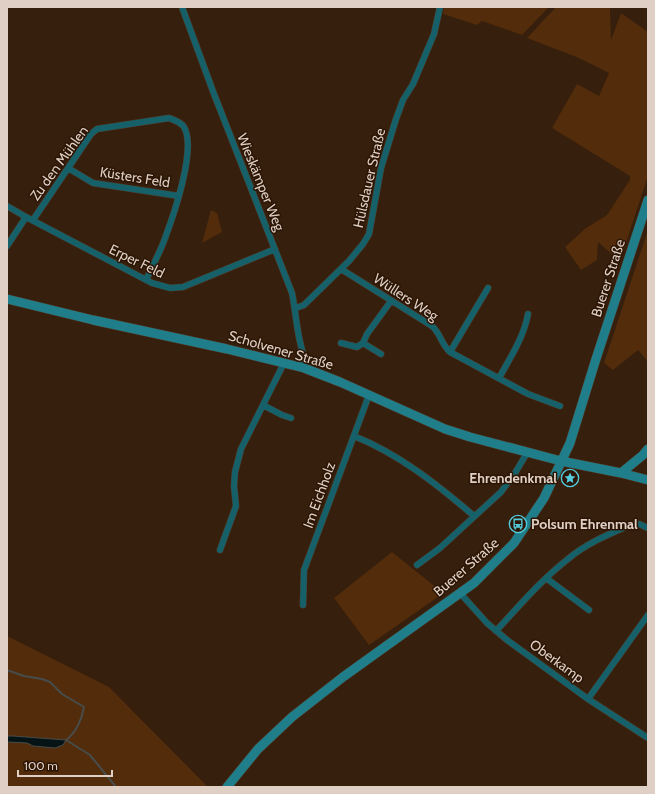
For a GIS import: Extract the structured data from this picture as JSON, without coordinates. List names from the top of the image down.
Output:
{
  "streets": {
    "main road": ["Buerer Straße", "Scholvener Straße"],
    "street": [
      "Zu den Mühlen",
      "Küsters Feld",
      "Hülsdauer Straße",
      "Wieskämper Weg",
      "Erper Feld",
      "Wüllers Weg",
      "Im Eichholz",
      "Oberkamp"
    ]
  },
  "crossings": [
    ["Zu den Mühlen", "Küsters Feld"],
    ["Zu den Mühlen", "Erper Feld"],
    ["Hülsdauer Straße", "Wieskämper Weg"],
    ["Hülsdauer Straße", "Wüllers Weg"],
    ["Wieskämper Weg", "Erper Feld"],
    ["Wieskämper Weg", "Scholvener Straße"],
    ["Buerer Straße", "Scholvener Straße"],
    ["Buerer Straße", "Oberkamp"],
    ["Scholvener Straße", "Im Eichholz"]
  ],
  "places": {
    "place": ["Ehrendenkmal"],
    "bus stop": ["Polsum Ehrenmal"]
  },
  "scale_bar": "100 m"
}
